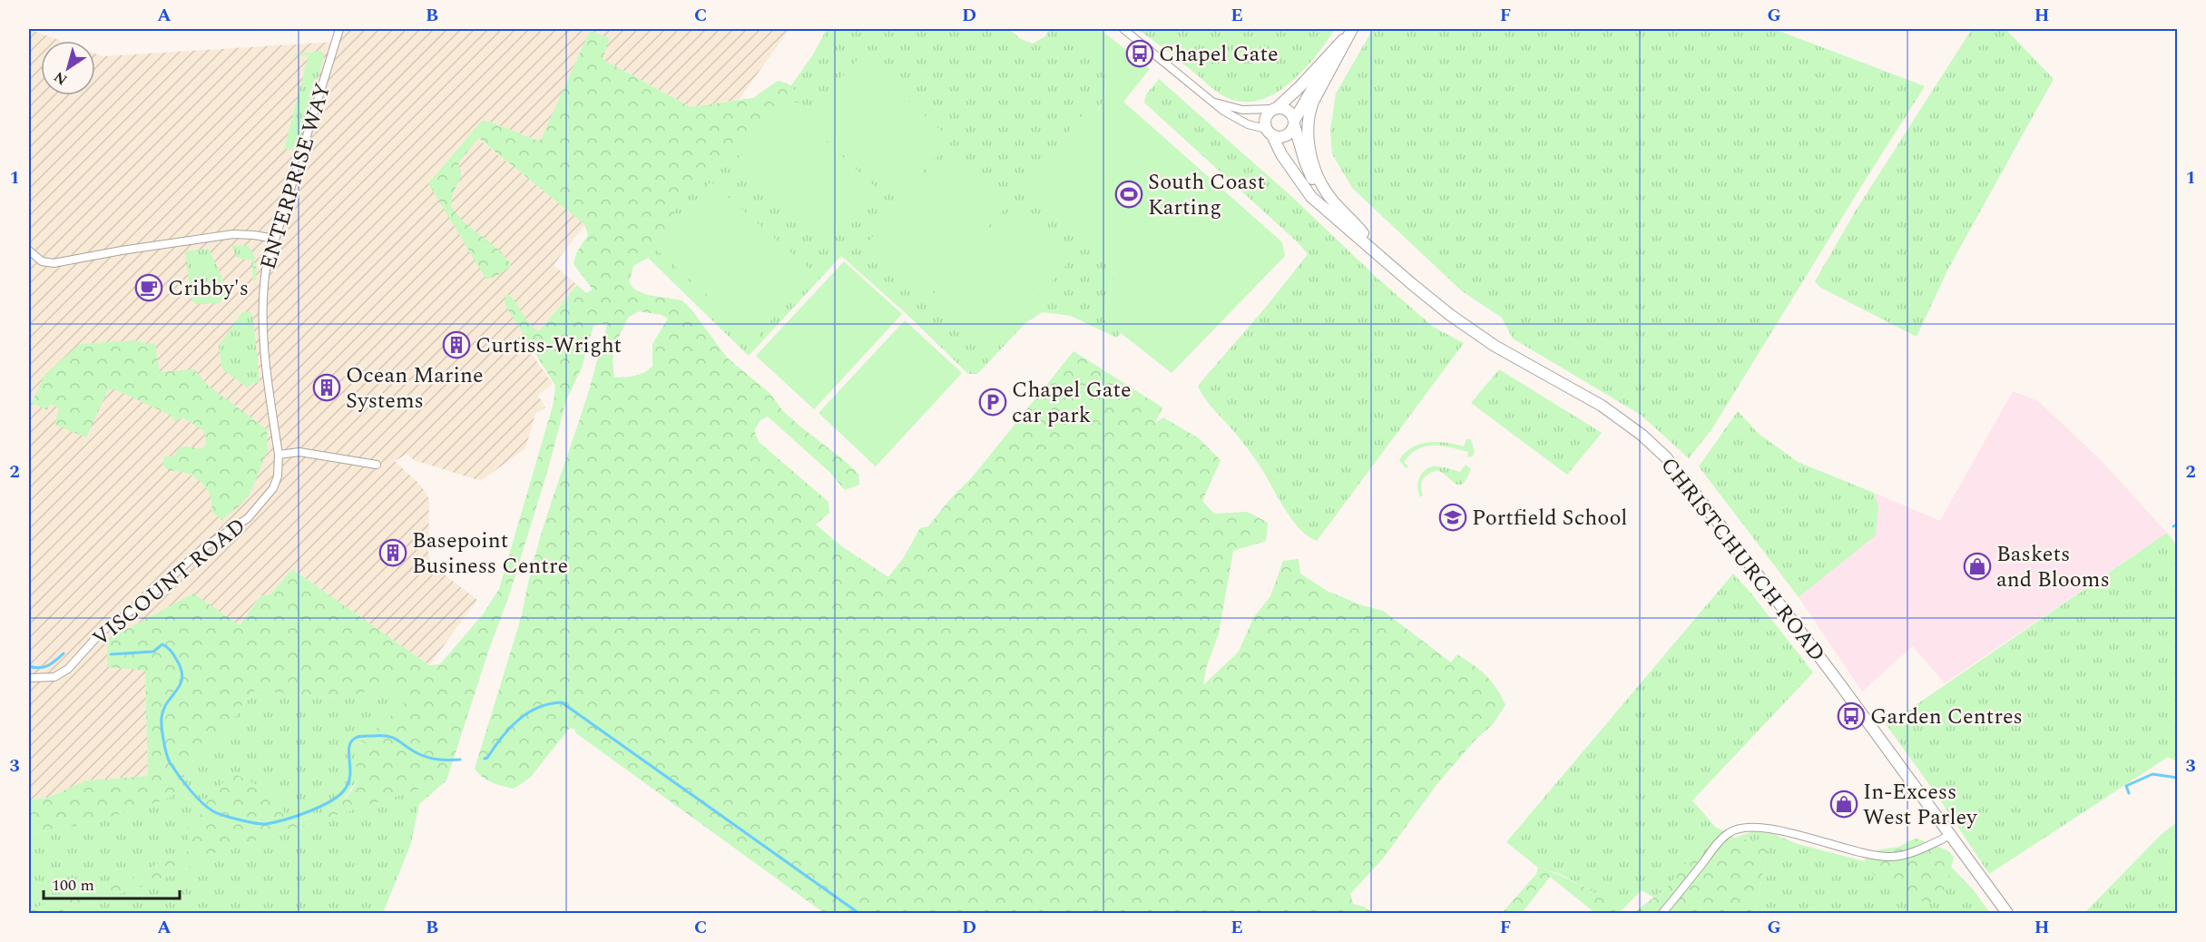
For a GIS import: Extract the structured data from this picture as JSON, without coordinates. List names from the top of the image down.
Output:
{
  "streets": {
    "main road": ["CHRISTCHURCH ROAD"],
    "street": ["ENTERPRISE WAY", "VISCOUNT ROAD"]
  },
  "crossings": [
    ["ENTERPRISE WAY", "VISCOUNT ROAD"]
  ],
  "places": {
    "bus stop": ["Chapel Gate", "Garden Centres"],
    "sports": ["South Coast Karting"],
    "cafe": ["Cribby's"],
    "building": ["Curtiss-Wright", "Ocean Marine Systems", "Basepoint Business Centre"],
    "parking": ["Chapel Gate car park"],
    "school or university": ["Portfield School"],
    "shop": ["Baskets and Blooms", "In-Excess West Parley"]
  },
  "scale_bar": "100 m",
  "north": "bottom left",
  "grid": {
    "columns": [
      "A",
      "B",
      "C",
      "D",
      "E",
      "F",
      "G",
      "H"
    ],
    "rows": ["1", "2", "3"]
  }
}
